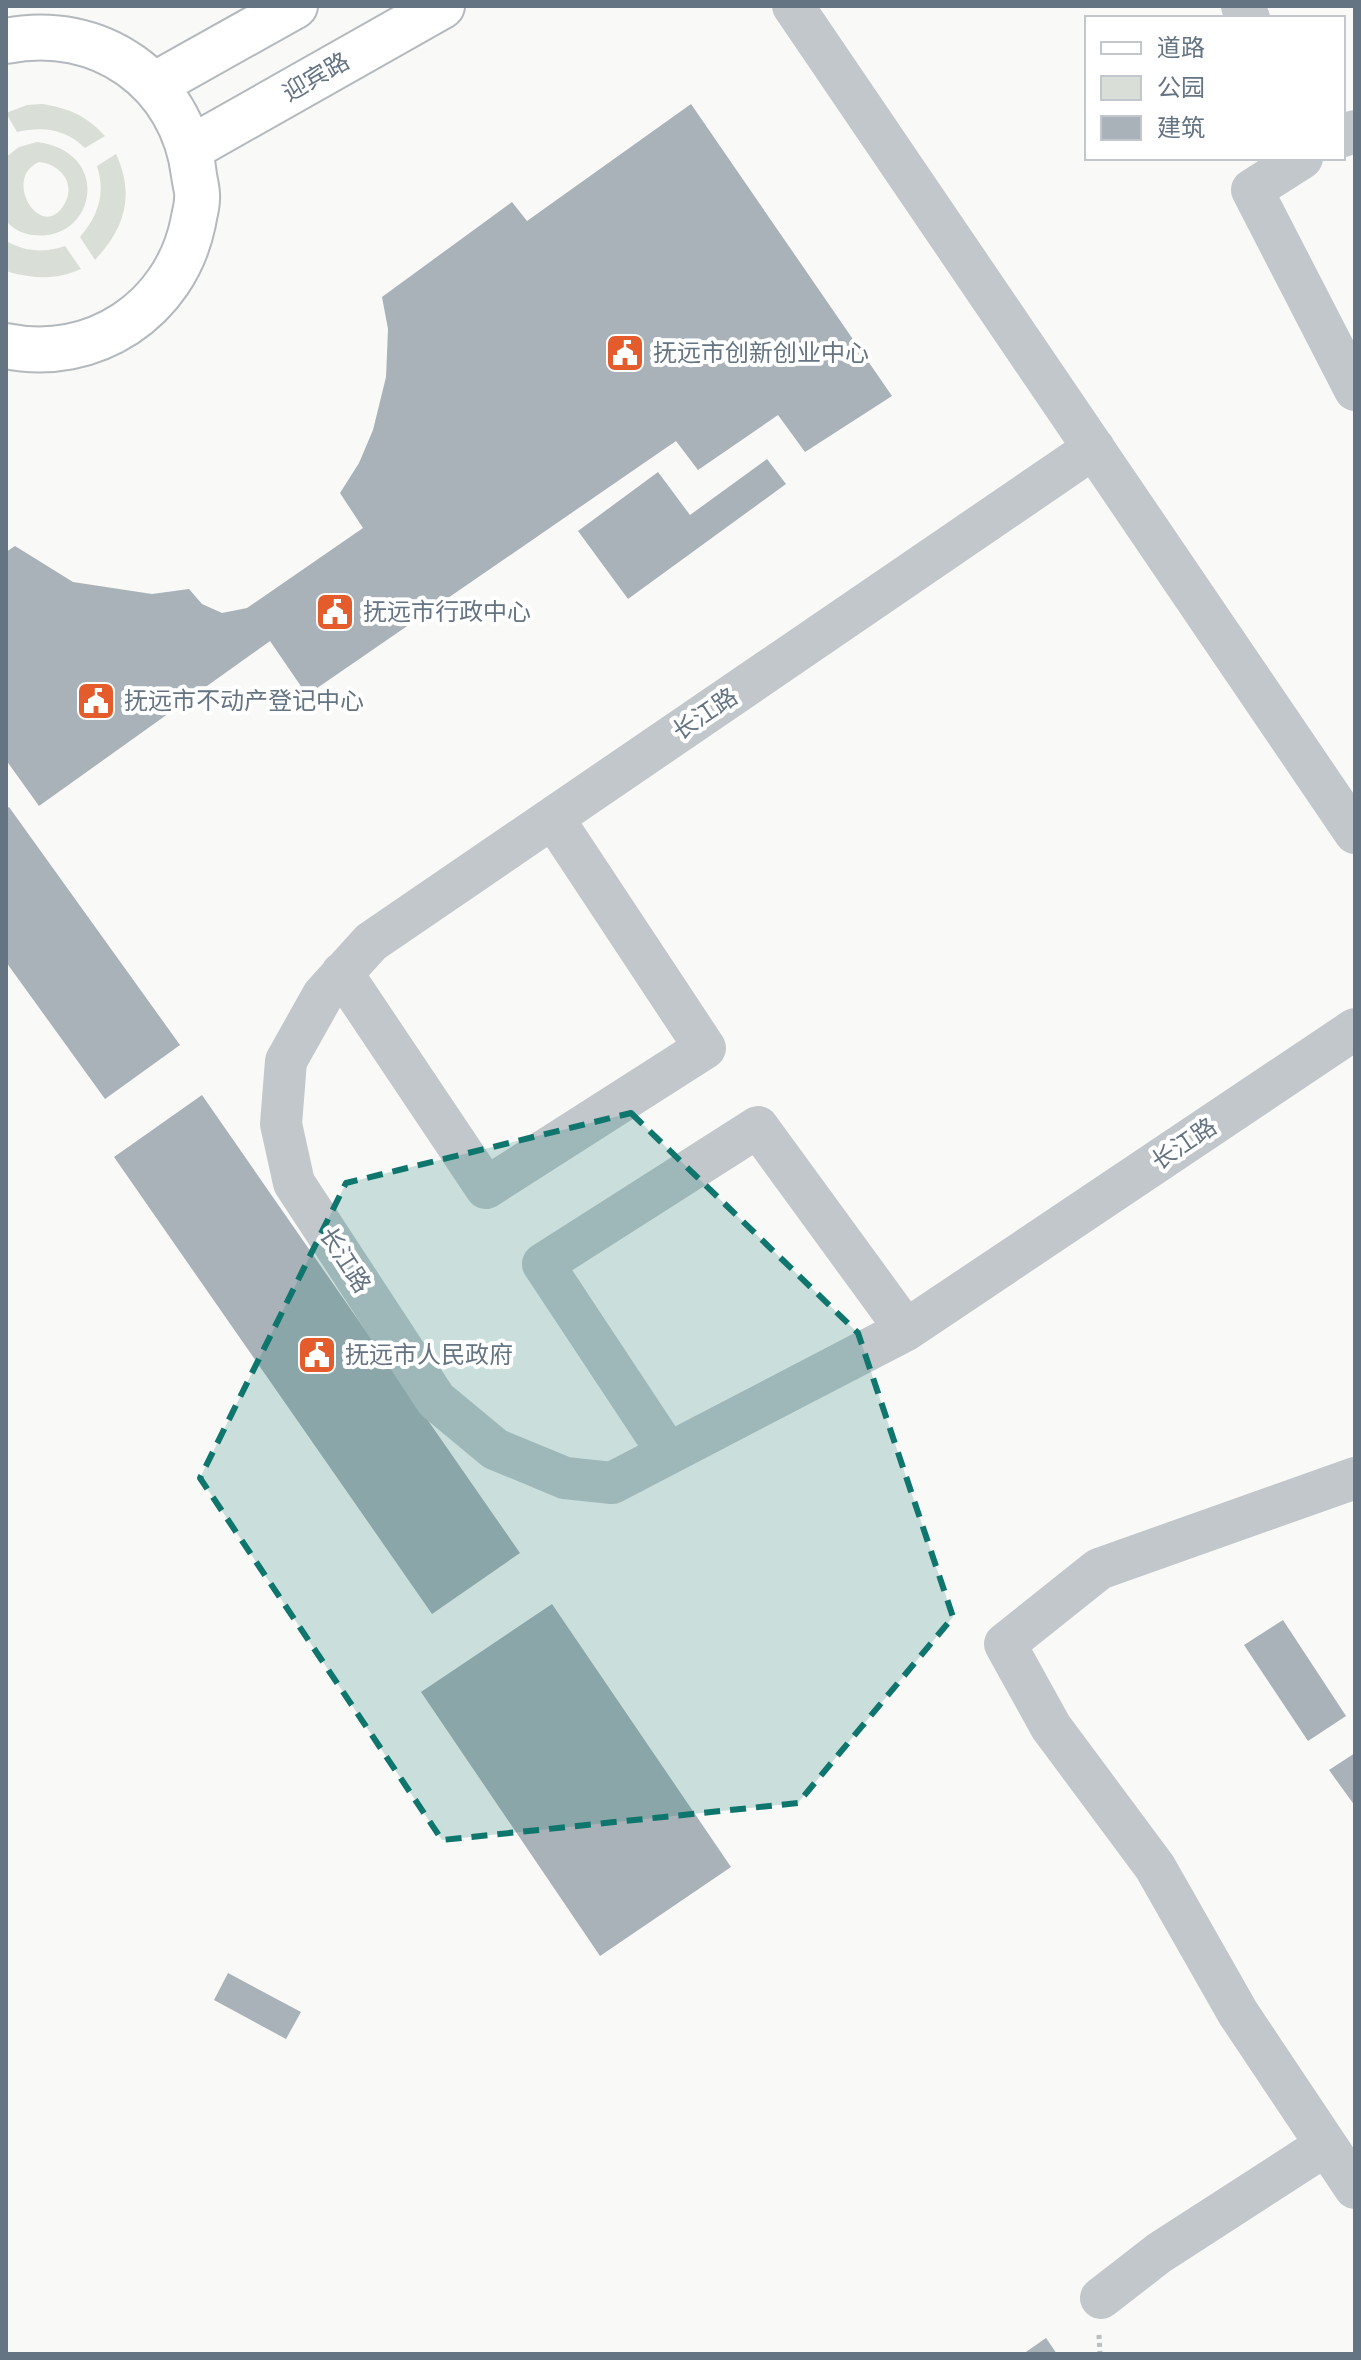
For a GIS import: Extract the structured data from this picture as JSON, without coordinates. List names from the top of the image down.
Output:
{
  "streets": {
    "main road": ["迎宾路"],
    "street": ["长江路"]
  },
  "places": {
    "public building": [
      "抚远市创新创业中心",
      "抚远市行政中心",
      "抚远市不动产登记中心",
      "抚远市人民政府"
    ]
  },
  "legend": ["道路", "公园", "建筑"]
}
